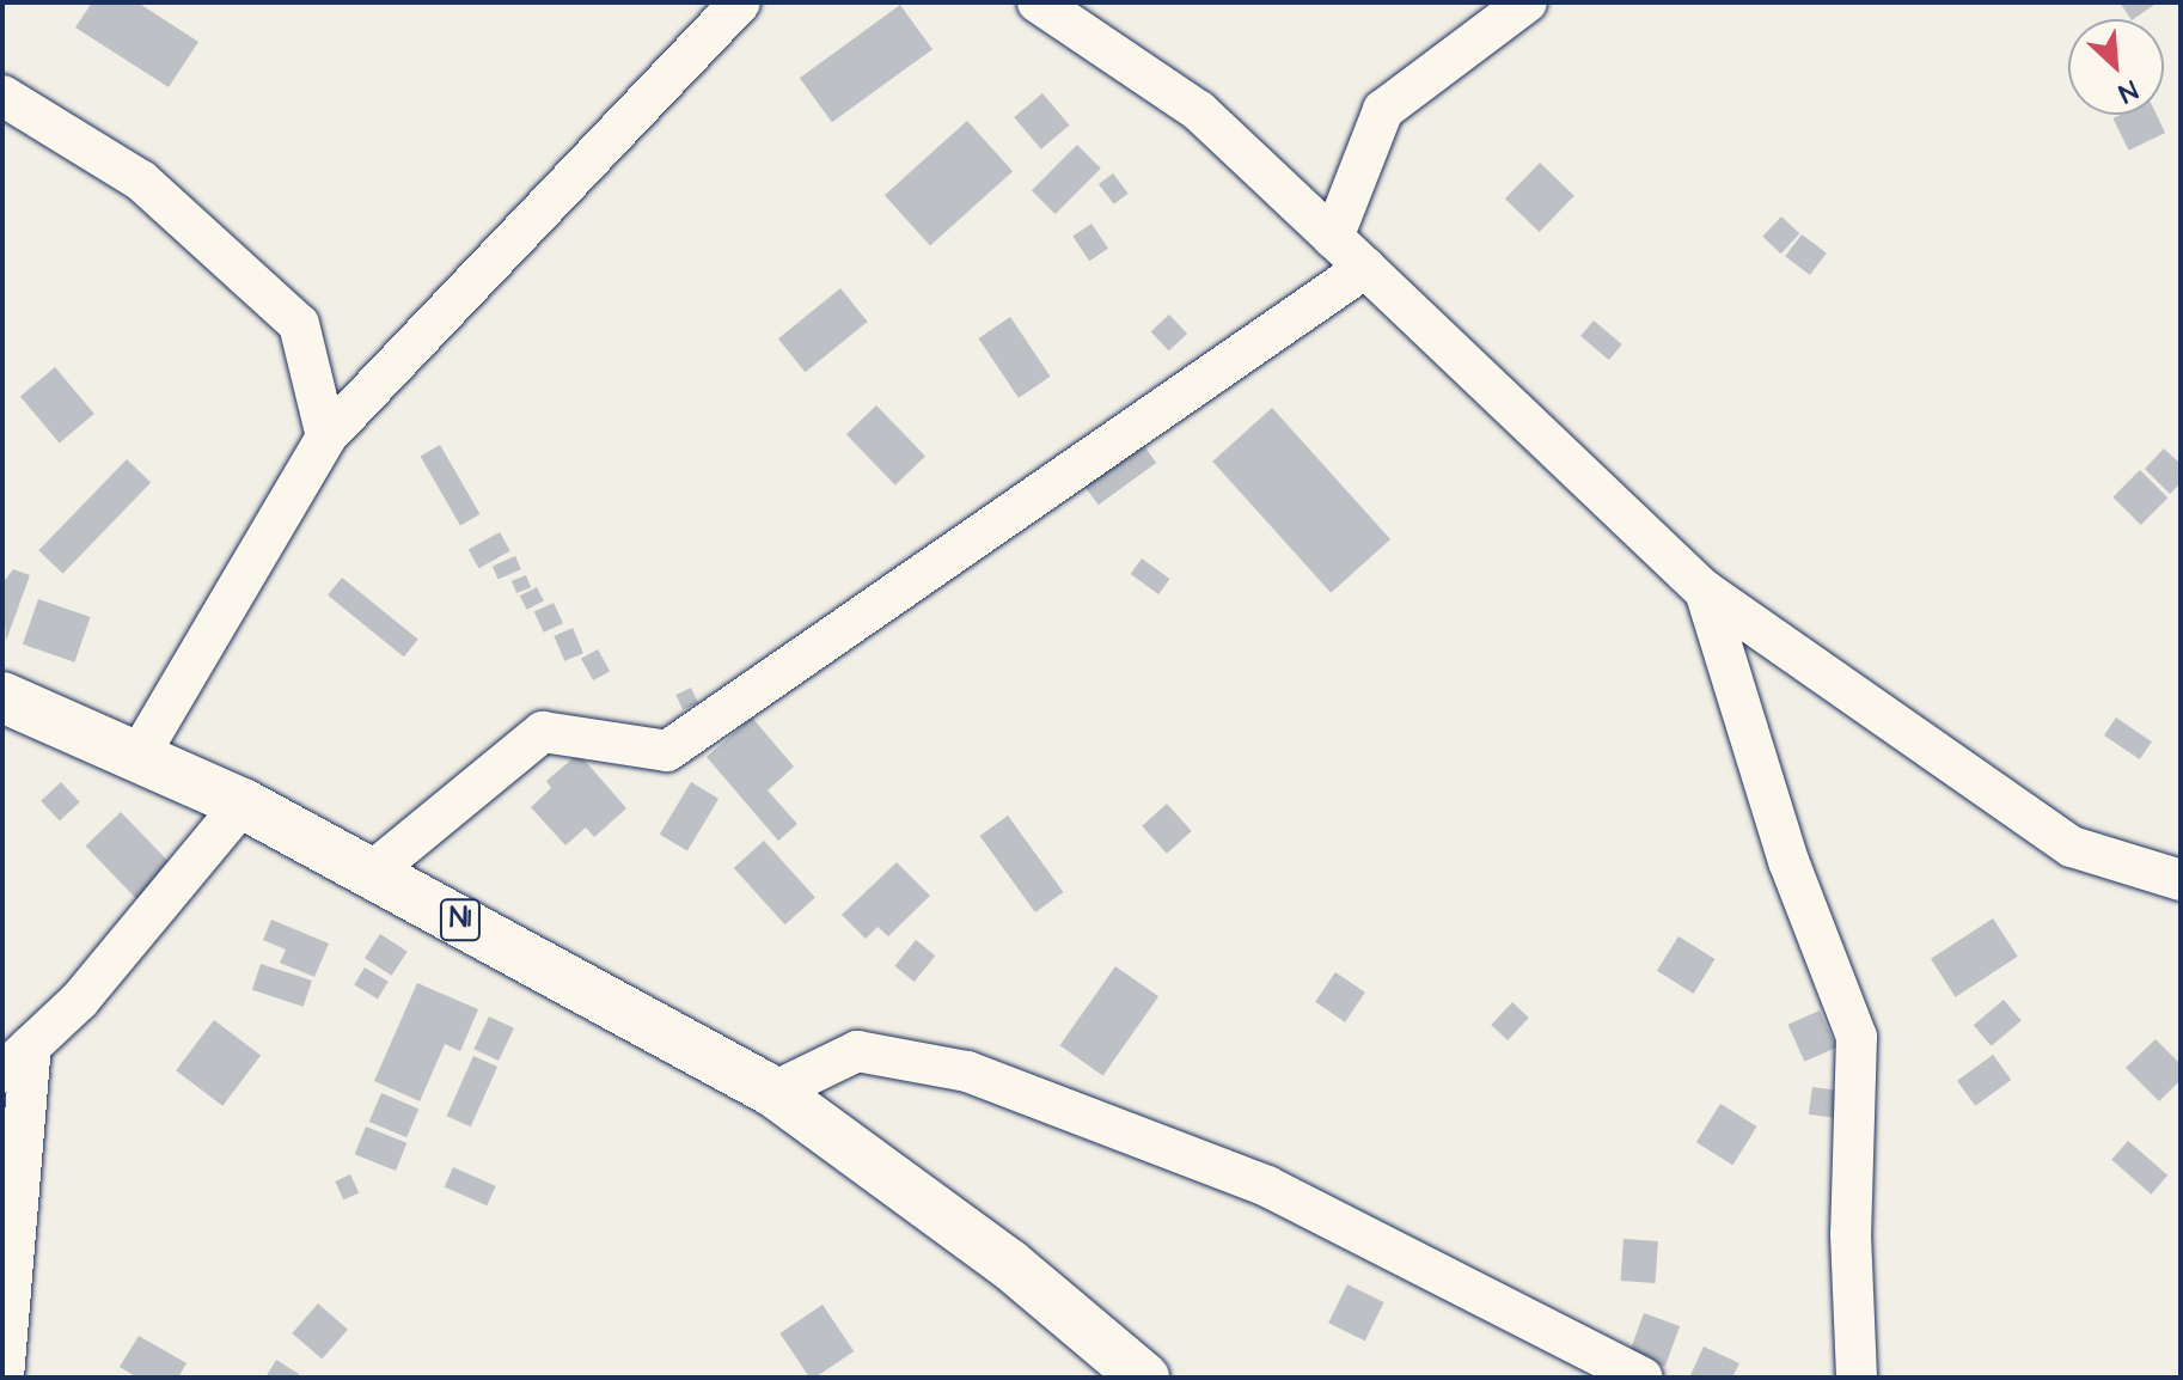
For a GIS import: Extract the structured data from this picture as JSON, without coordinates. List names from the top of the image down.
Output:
{
  "streets": {
    "main road": ["N1"]
  },
  "north": "bottom right"
}
